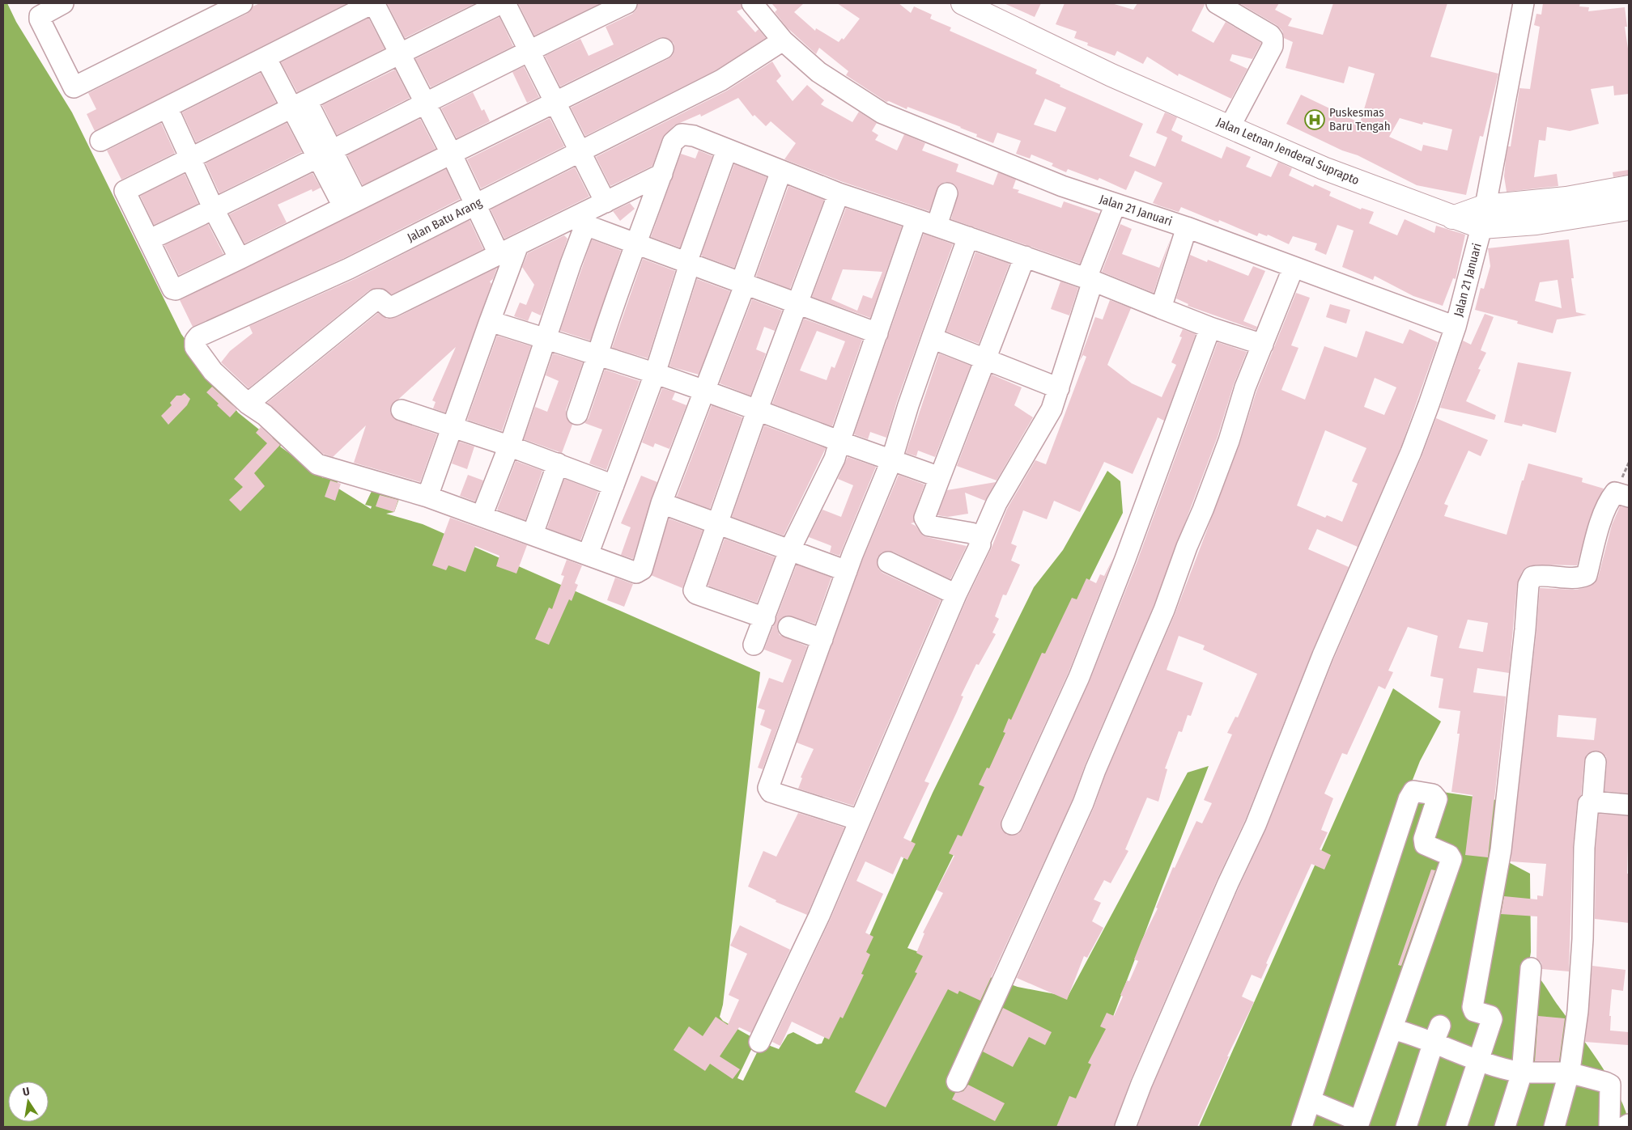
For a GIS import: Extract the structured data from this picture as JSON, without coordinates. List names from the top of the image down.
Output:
{
  "streets": {
    "main road": ["Jalan Letnan Jenderal Suprapto"],
    "street": ["Jalan 21 Januari", "Jalan Batu Arang"]
  },
  "crossings": [
    ["Jalan Letnan Jenderal Suprapto", "Jalan 21 Januari"],
    ["Jalan 21 Januari", "Jalan Batu Arang"]
  ],
  "places": {
    "hospital": ["Puskesmas Baru Tengah"]
  },
  "north": "top"
}
